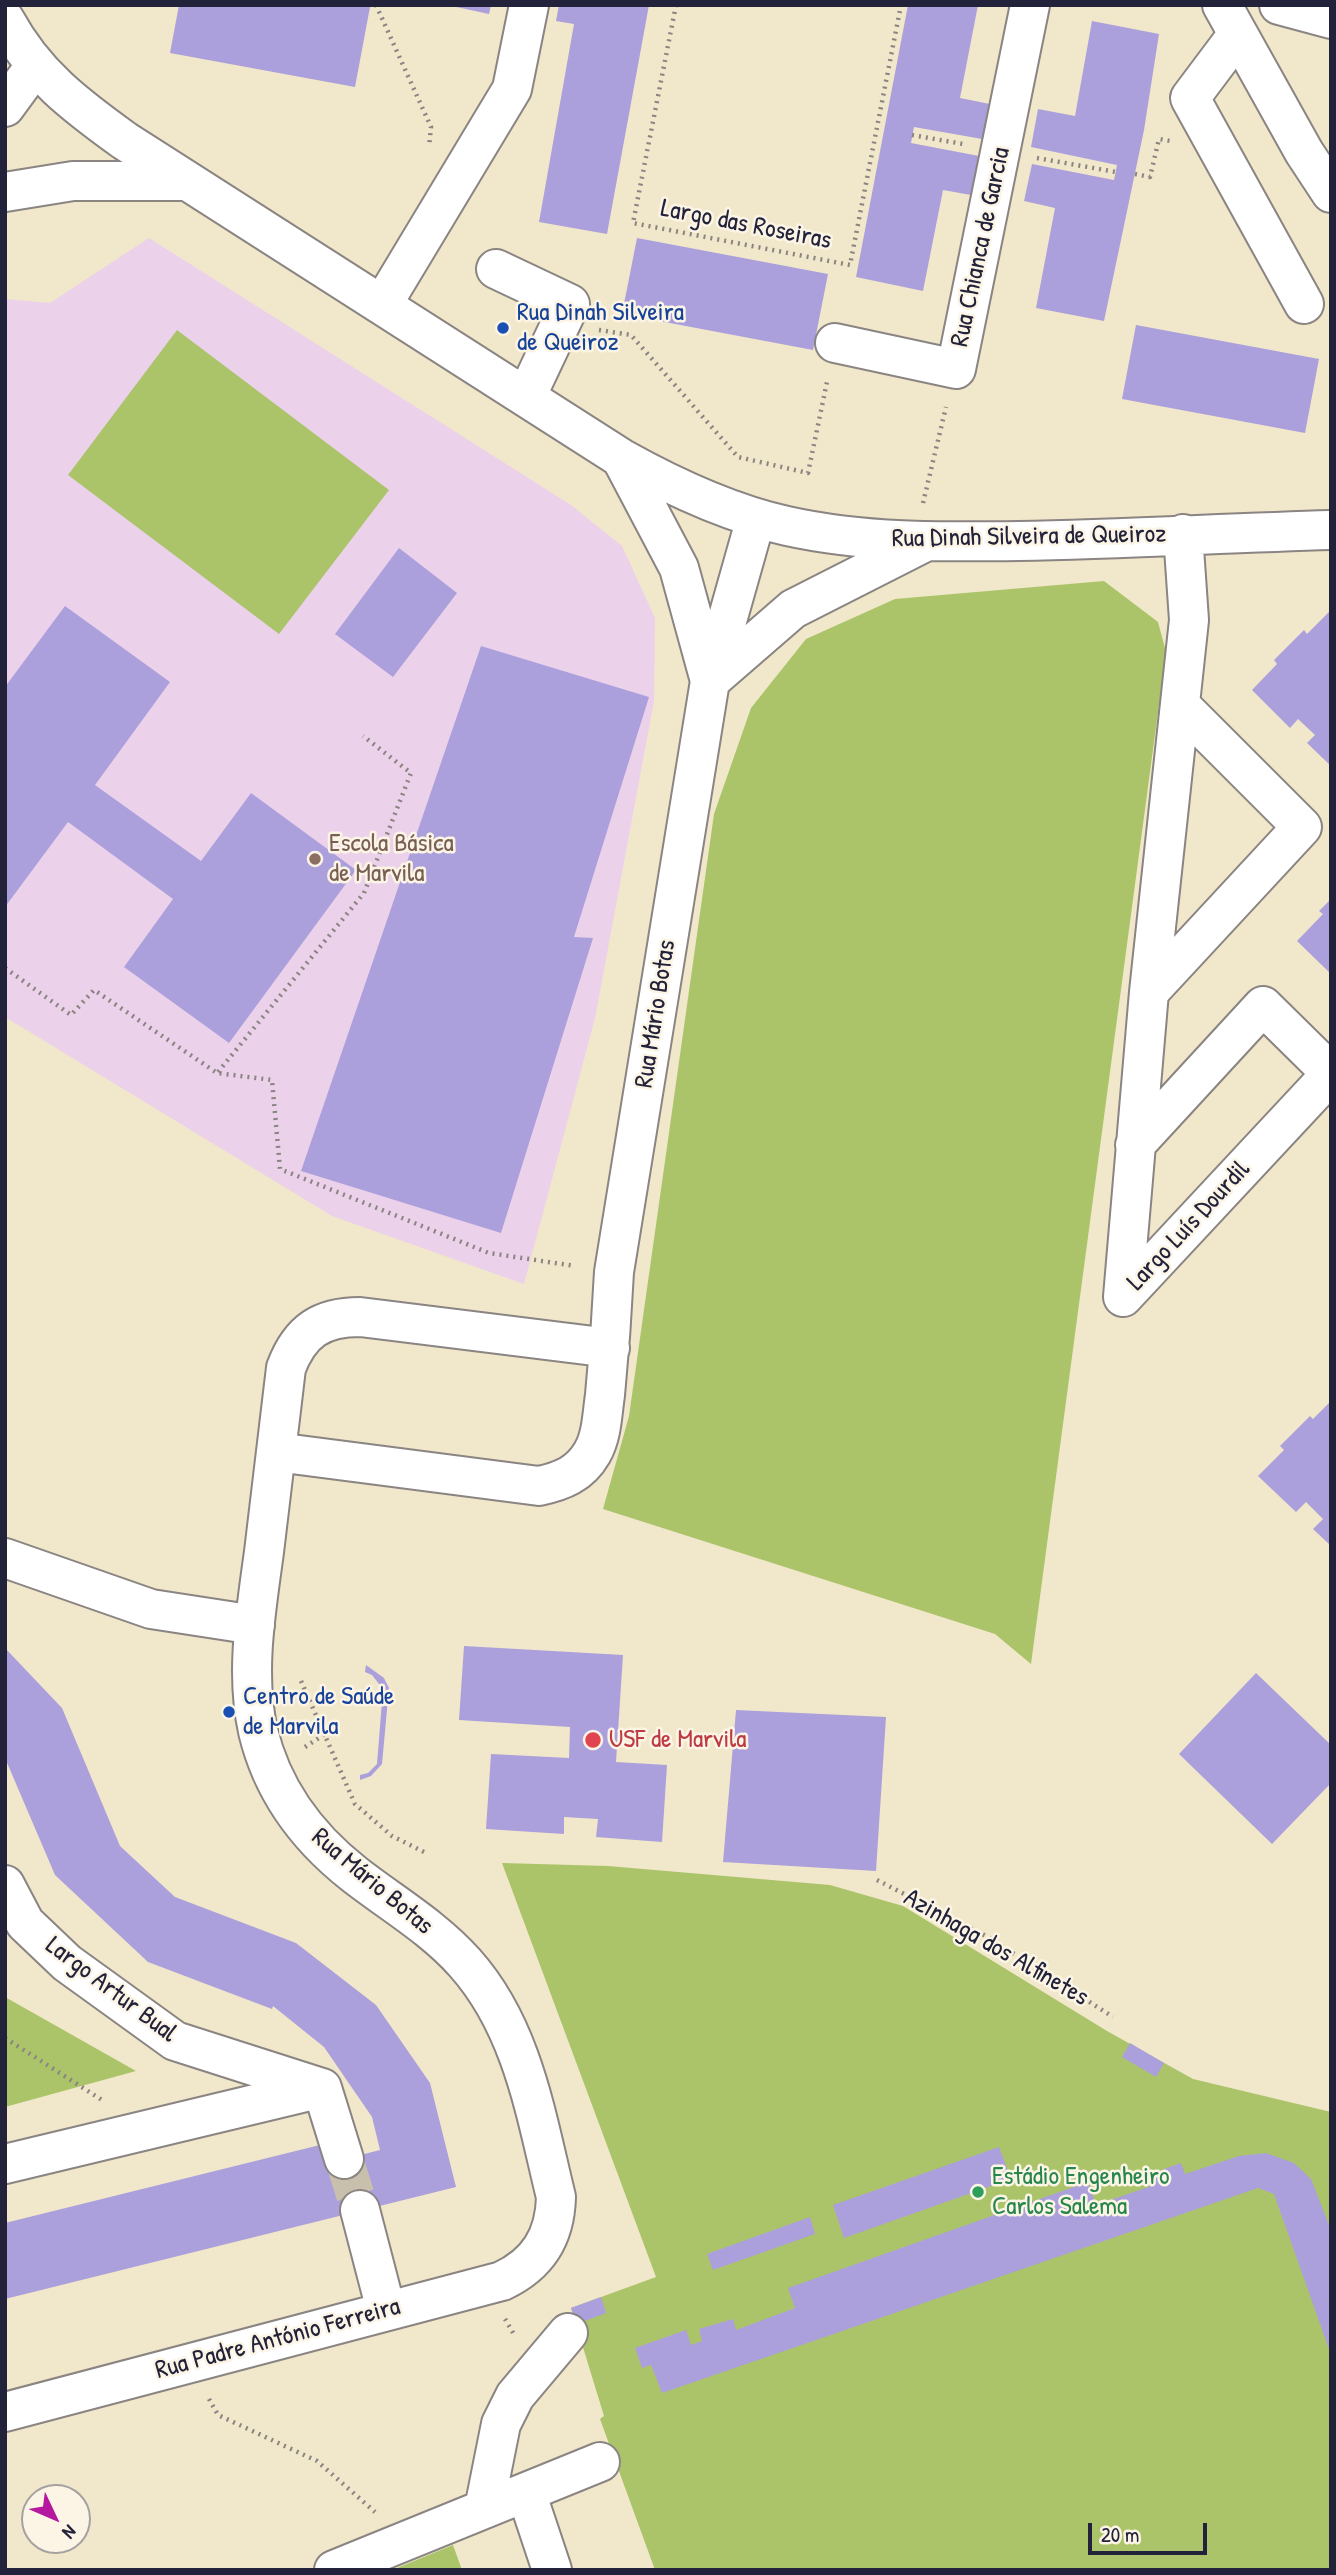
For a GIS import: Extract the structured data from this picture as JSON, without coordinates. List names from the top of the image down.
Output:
{
  "streets": {
    "street": [
      "Rua Chianca de Garcia",
      "Rua Dinah Silveira de Queiroz",
      "Rua Mário Botas",
      "Largo Luís Dourdil",
      "Largo Artur Bual",
      "Rua Padre António Ferreira"
    ],
    "path": ["Largo das Roseiras", "Azinhaga dos Alfinetes"]
  },
  "crossings": [
    ["Rua Dinah Silveira de Queiroz", "Rua Mário Botas"],
    ["Rua Dinah Silveira de Queiroz", "Largo Luís Dourdil"],
    ["Rua Mário Botas", "Rua Padre António Ferreira"]
  ],
  "places": [
    "Rua Dinah Silveira de Queiroz",
    "Escola Básica de Marvila",
    "Centro de Saúde de Marvila",
    "USF de Marvila",
    "Estádio Engenheiro Carlos Salema"
  ],
  "scale_bar": "20 m",
  "north": "bottom right"
}
